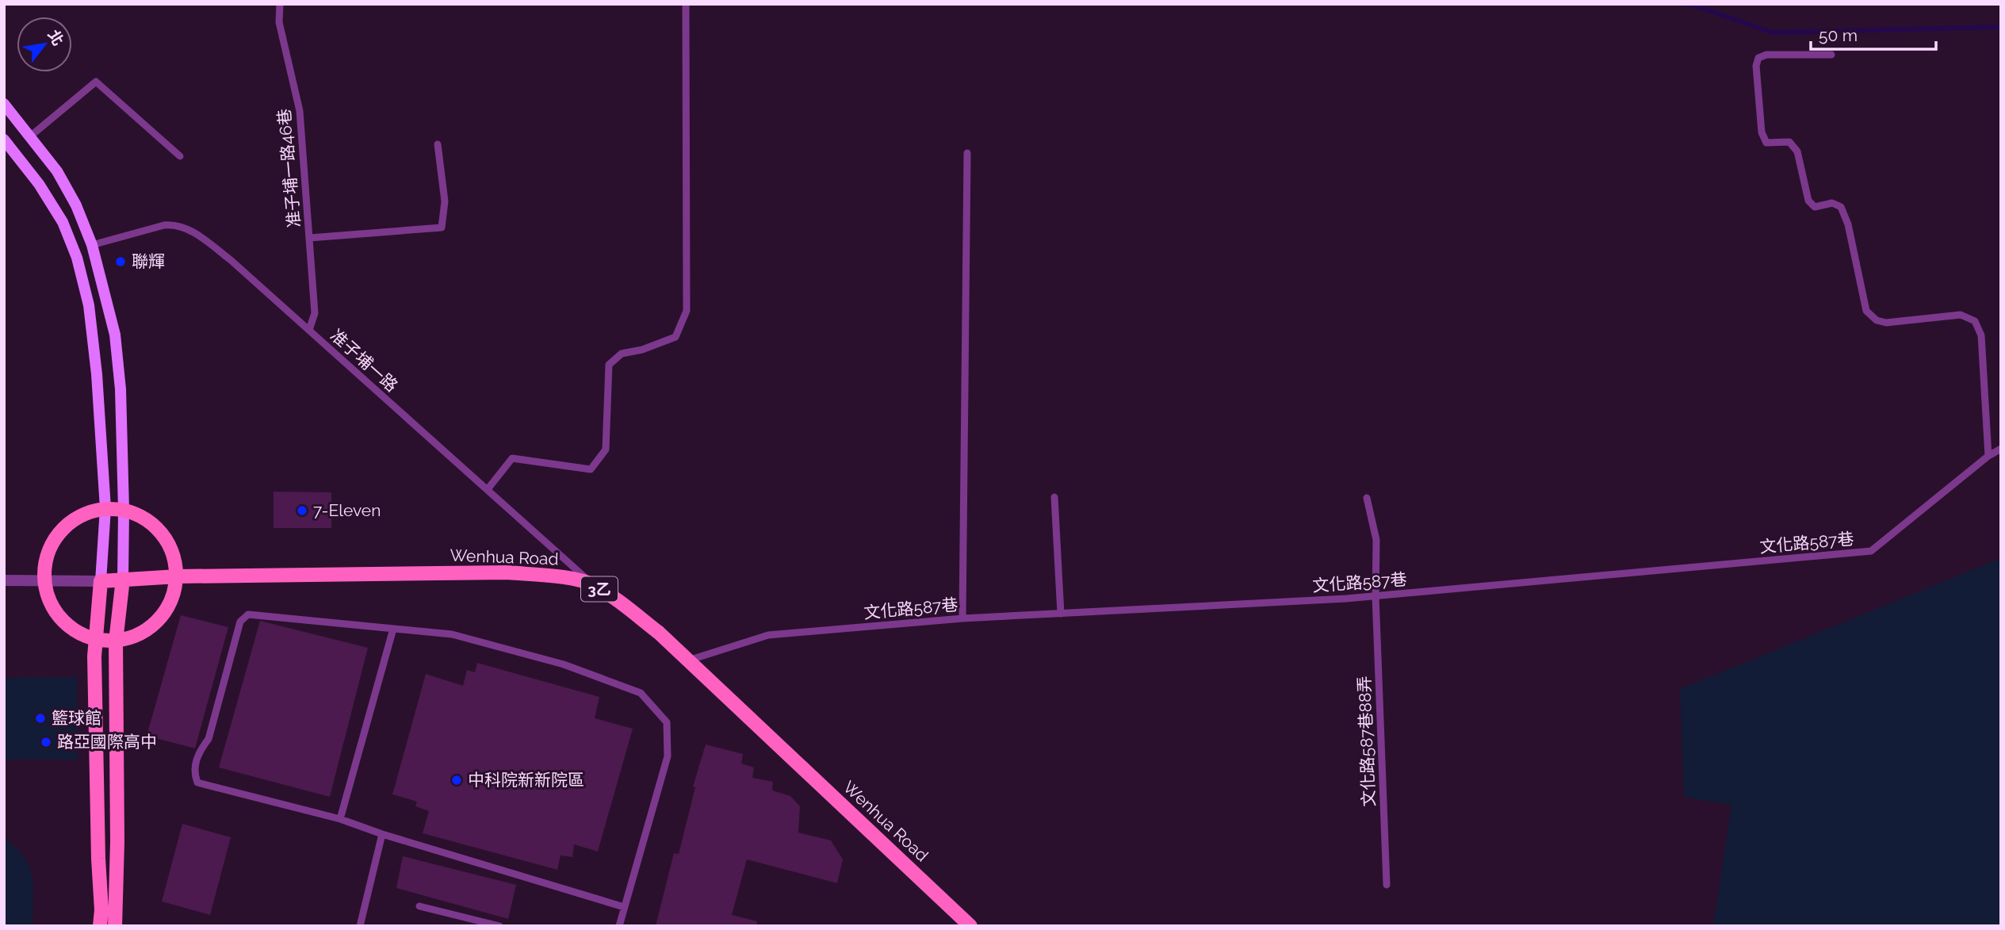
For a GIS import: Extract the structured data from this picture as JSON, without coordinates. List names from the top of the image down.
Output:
{
  "streets": {
    "main road": ["Wenhua Road", "3乙"],
    "lane": [
      "准子埔一路46巷",
      "准子埔一路",
      "文化路587巷",
      "文化路587巷88弄"
    ]
  },
  "crossings": [
    ["准子埔一路46巷", "准子埔一路"],
    ["准子埔一路", "Wenhua Road"],
    ["文化路587巷", "Wenhua Road"],
    ["文化路587巷", "文化路587巷88弄"]
  ],
  "places": [
    "聯輝",
    "7-Eleven",
    "籃球館",
    "路亞國際高中",
    "中科院新新院區"
  ],
  "scale_bar": "50 m",
  "north": "top right"
}
